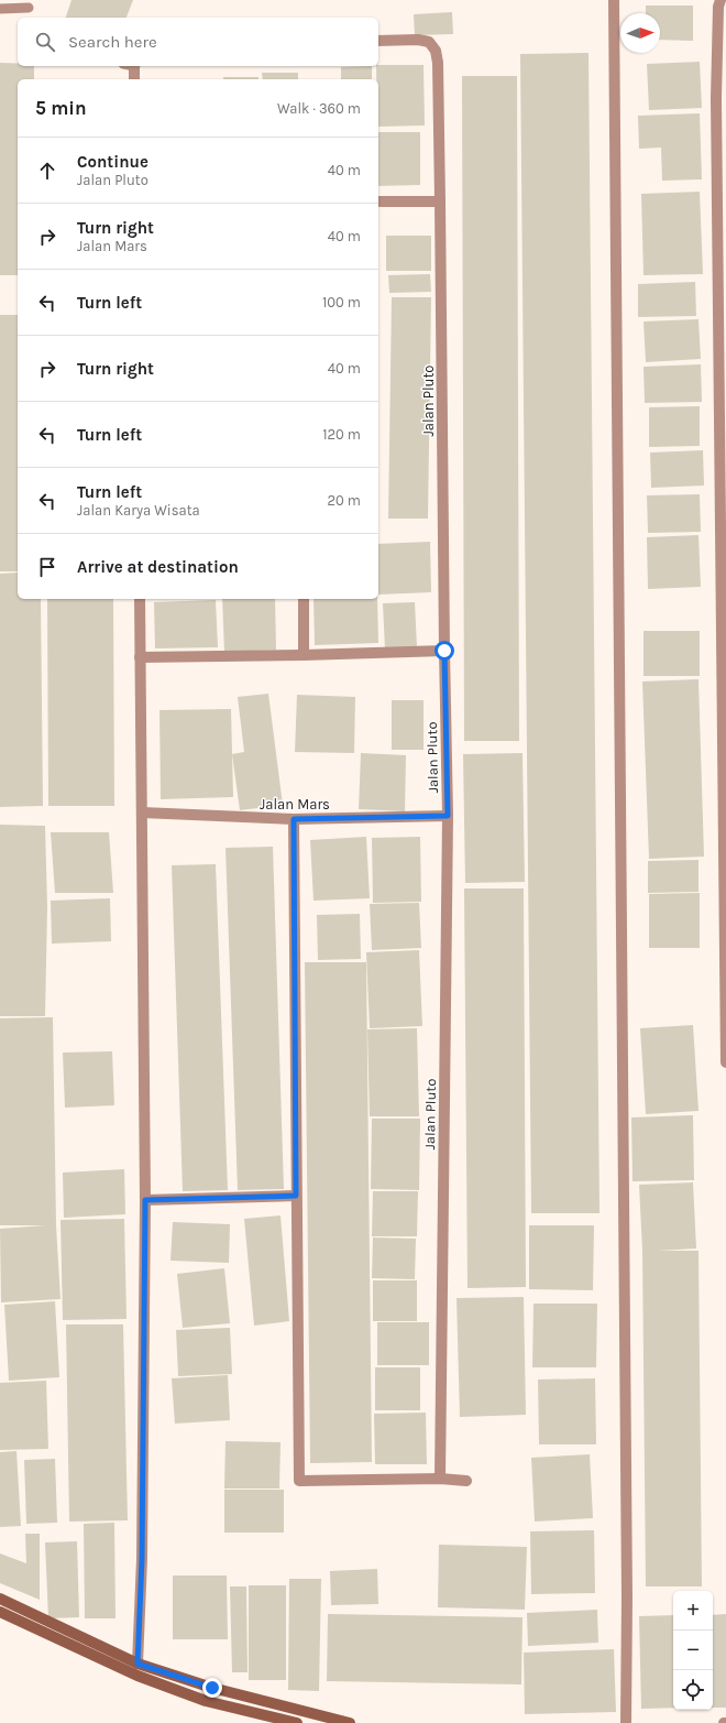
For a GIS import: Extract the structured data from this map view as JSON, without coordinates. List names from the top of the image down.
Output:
{
  "streets": {
    "street": ["Jalan Pluto", "Jalan Mars"]
  },
  "crossings": [
    ["Jalan Pluto", "Jalan Mars"]
  ],
  "north": "right",
  "page": {
    "search": "Search here",
    "heading": ["5 min", "Walk · 360 m"],
    "list": [
      ["Continue", "Jalan Pluto", "40 m"],
      ["Turn right", "Jalan Mars", "40 m"],
      ["Turn left", "100 m"],
      ["Turn right", "40 m"],
      ["Turn left", "120 m"],
      ["Turn left", "Jalan Karya Wisata", "20 m"],
      "Arrive at destination"
    ],
    "map_buttons": ["+", "−"]
  }
}
